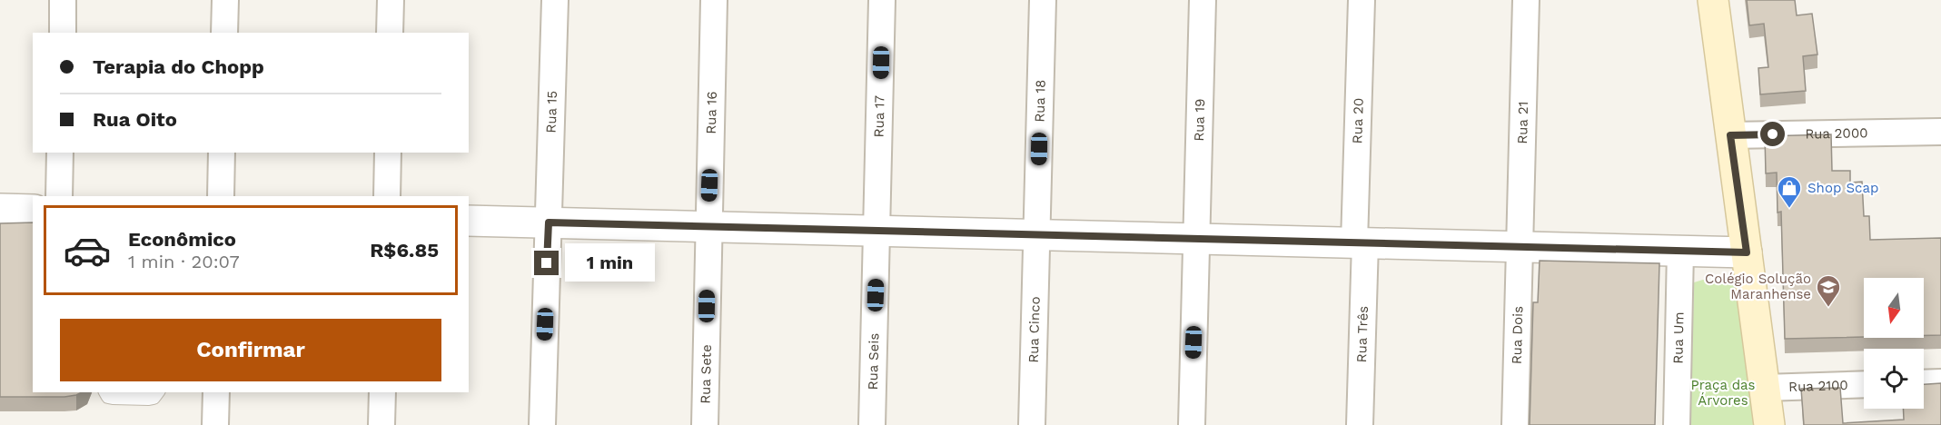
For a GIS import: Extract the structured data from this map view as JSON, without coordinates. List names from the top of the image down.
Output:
{
  "streets": {
    "street": [
      "Rua 18",
      "Rua 15",
      "Rua 16",
      "Rua 17",
      "Rua 19",
      "Rua 20",
      "Rua 21",
      "Rua 2000",
      "Rua Cinco",
      "Rua Três",
      "Rua Dois",
      "Rua Um",
      "Rua Seis",
      "Rua Sete",
      "Rua 2100"
    ]
  },
  "crossings": [
    ["Rua 18", "Rua Cinco"],
    ["Rua 16", "Rua Sete"],
    ["Rua 17", "Rua Seis"],
    ["Rua 20", "Rua Três"],
    ["Rua 21", "Rua Dois"]
  ],
  "parks": ["Praça das Árvores"],
  "places": {
    "shop": ["Shop Scap"],
    "school or university": ["Colégio Solução Maranhense"]
  },
  "north": "bottom",
  "page": {
    "banner": ["Terapia do Chopp", "Rua Oito"],
    "list": [
      {
        "name": "Econômico",
        "note": "1 min · 20:07",
        "value": "R$6.85"
      }
    ],
    "bubble": "1 min",
    "buttons": "Confirmar"
  }
}
